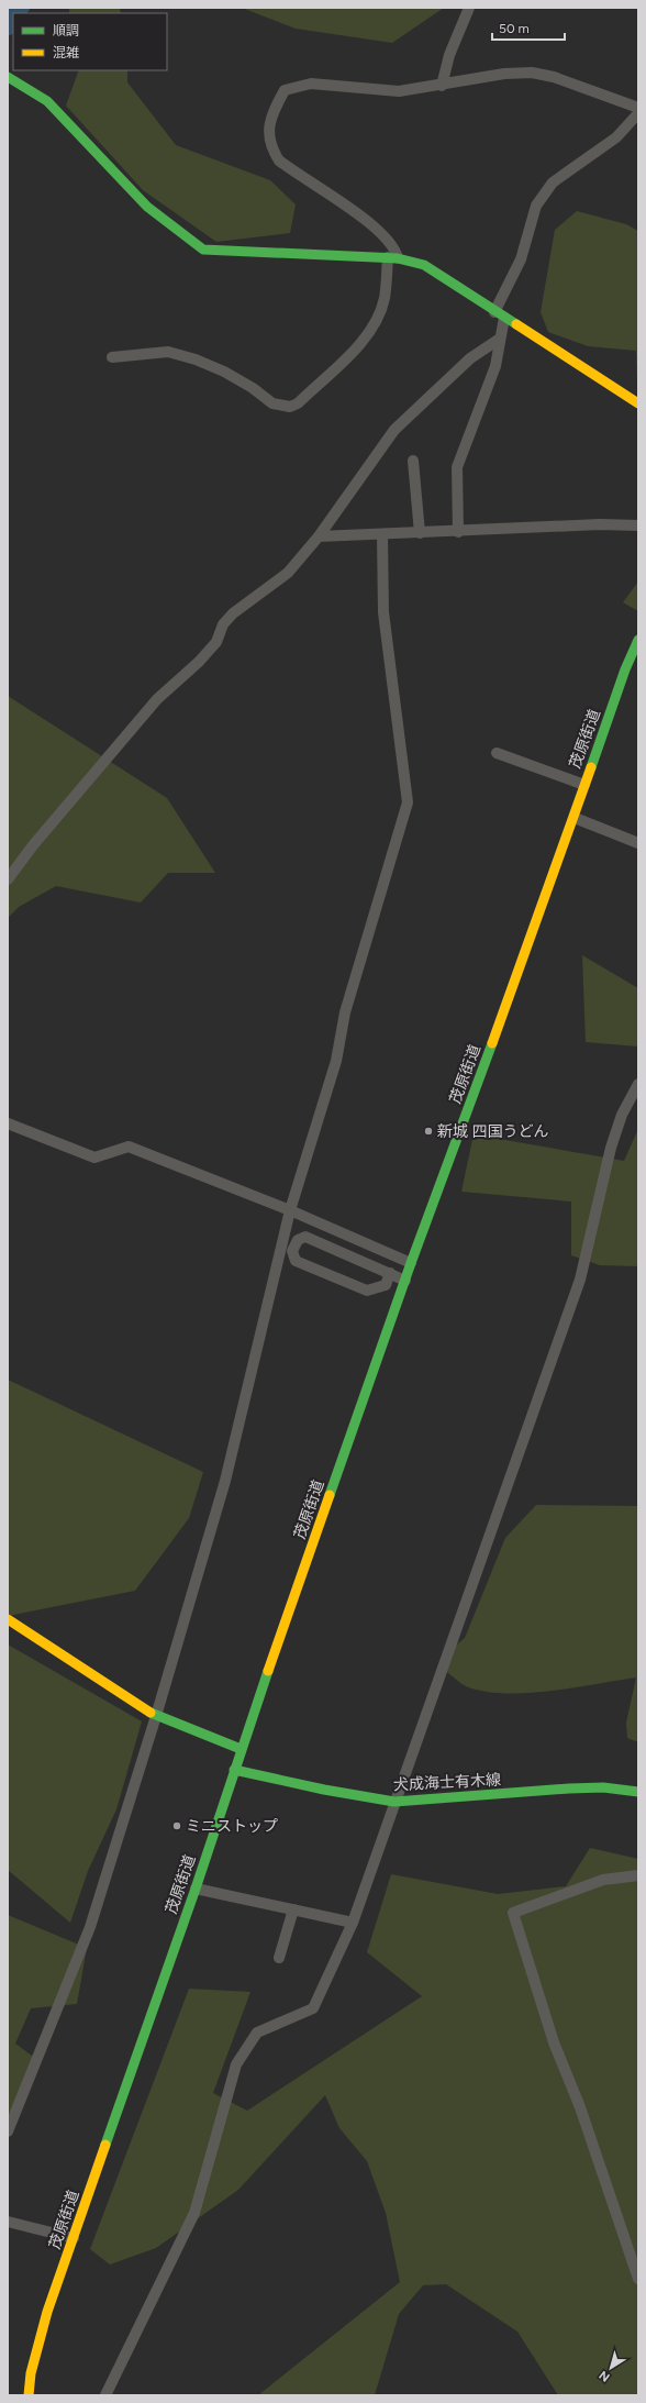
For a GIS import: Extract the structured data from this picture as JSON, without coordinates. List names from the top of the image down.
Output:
{
  "streets": {
    "main road": ["茂原街道", "犬成海士有木線"]
  },
  "crossings": [
    ["茂原街道", "犬成海士有木線"]
  ],
  "places": ["新城 四国うどん", "ミニストップ"],
  "legend": ["順調", "混雑"],
  "scale_bar": "50 m",
  "north": "bottom left"
}
